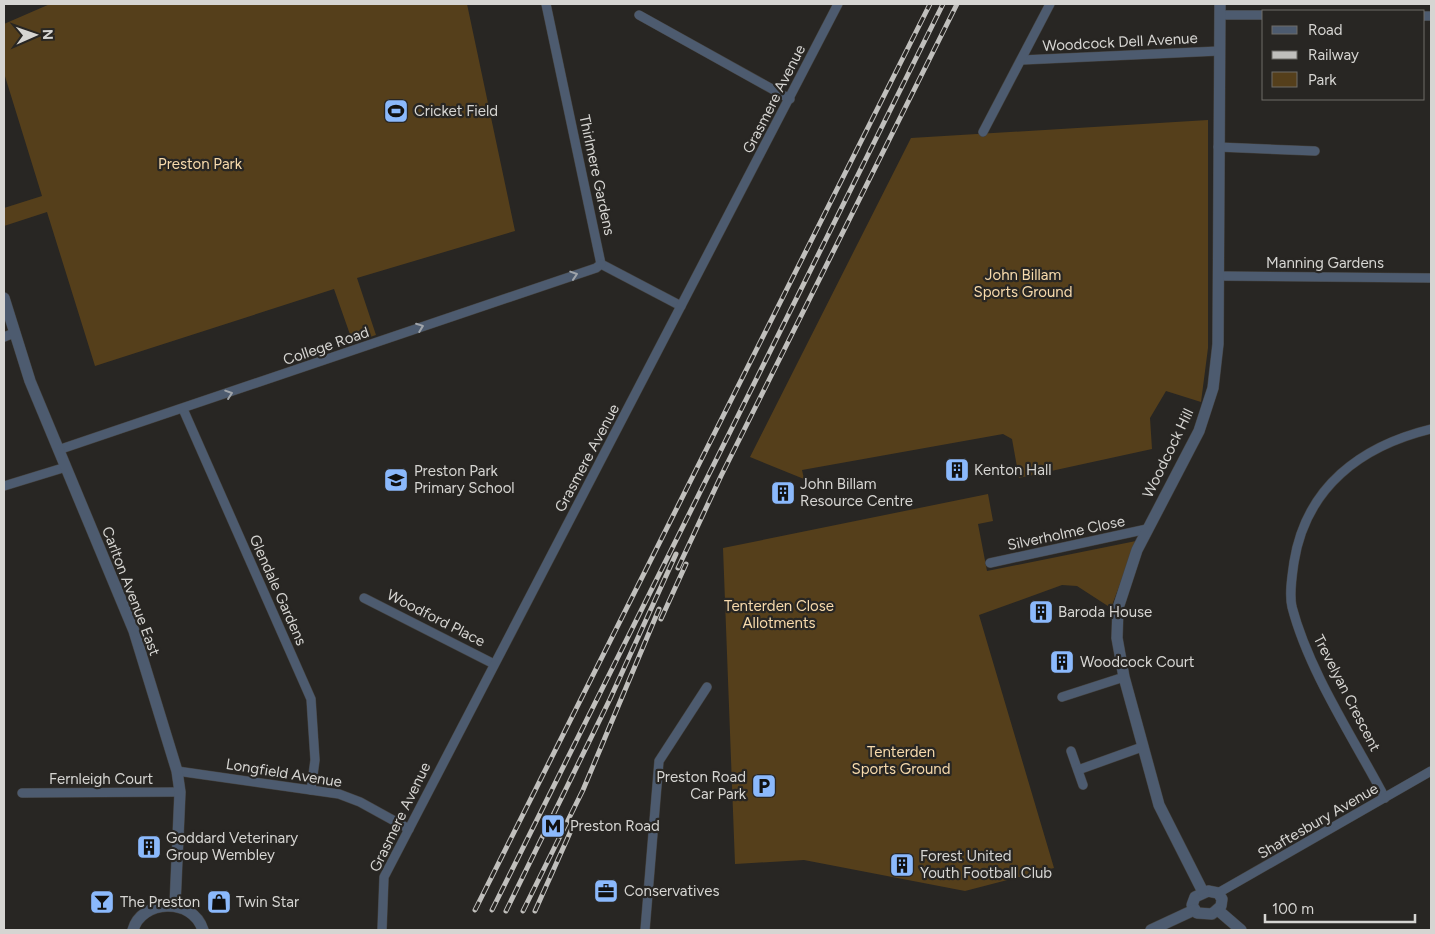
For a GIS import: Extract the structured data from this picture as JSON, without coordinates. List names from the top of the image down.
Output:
{
  "streets": {
    "street": [
      "Woodcock Dell Avenue",
      "Grasmere Avenue",
      "Thirlmere Gardens",
      "Manning Gardens",
      "College Road",
      "Woodcock Hill",
      "Silverholme Close",
      "Glendale Gardens",
      "Carlton Avenue East",
      "Woodford Place",
      "Trevelyan Crescent",
      "Longfield Avenue",
      "Fernleigh Court",
      "Shaftesbury Avenue"
    ]
  },
  "crossings": [
    ["Woodcock Dell Avenue", "Woodcock Hill"],
    ["Grasmere Avenue", "Woodford Place"],
    ["Grasmere Avenue", "Longfield Avenue"],
    ["Thirlmere Gardens", "College Road"],
    ["Manning Gardens", "Woodcock Hill"],
    ["College Road", "Glendale Gardens"],
    ["College Road", "Carlton Avenue East"],
    ["Woodcock Hill", "Silverholme Close"],
    ["Woodcock Hill", "Shaftesbury Avenue"],
    ["Glendale Gardens", "Longfield Avenue"],
    ["Carlton Avenue East", "Longfield Avenue"],
    ["Carlton Avenue East", "Fernleigh Court"],
    ["Trevelyan Crescent", "Shaftesbury Avenue"]
  ],
  "one_way": ["College Road"],
  "parks": [
    "Preston Park",
    "John Billam Sports Ground",
    "Tenterden Close Allotments",
    "Tenterden Sports Ground"
  ],
  "places": {
    "sports": ["Cricket Field"],
    "building": [
      "Kenton Hall",
      "John Billam Resource Centre",
      "Baroda House",
      "Woodcock Court",
      "Goddard Veterinary Group Wembley",
      "Forest United Youth Football Club"
    ],
    "school or university": ["Preston Park Primary School"],
    "parking": ["Preston Road Car Park"],
    "metro station": ["Preston Road"],
    "office": ["Conservatives"],
    "bar": ["The Preston"],
    "shop": ["Twin Star"]
  },
  "legend": ["Road", "Railway", "Park"],
  "scale_bar": "100 m",
  "north": "right"
}
